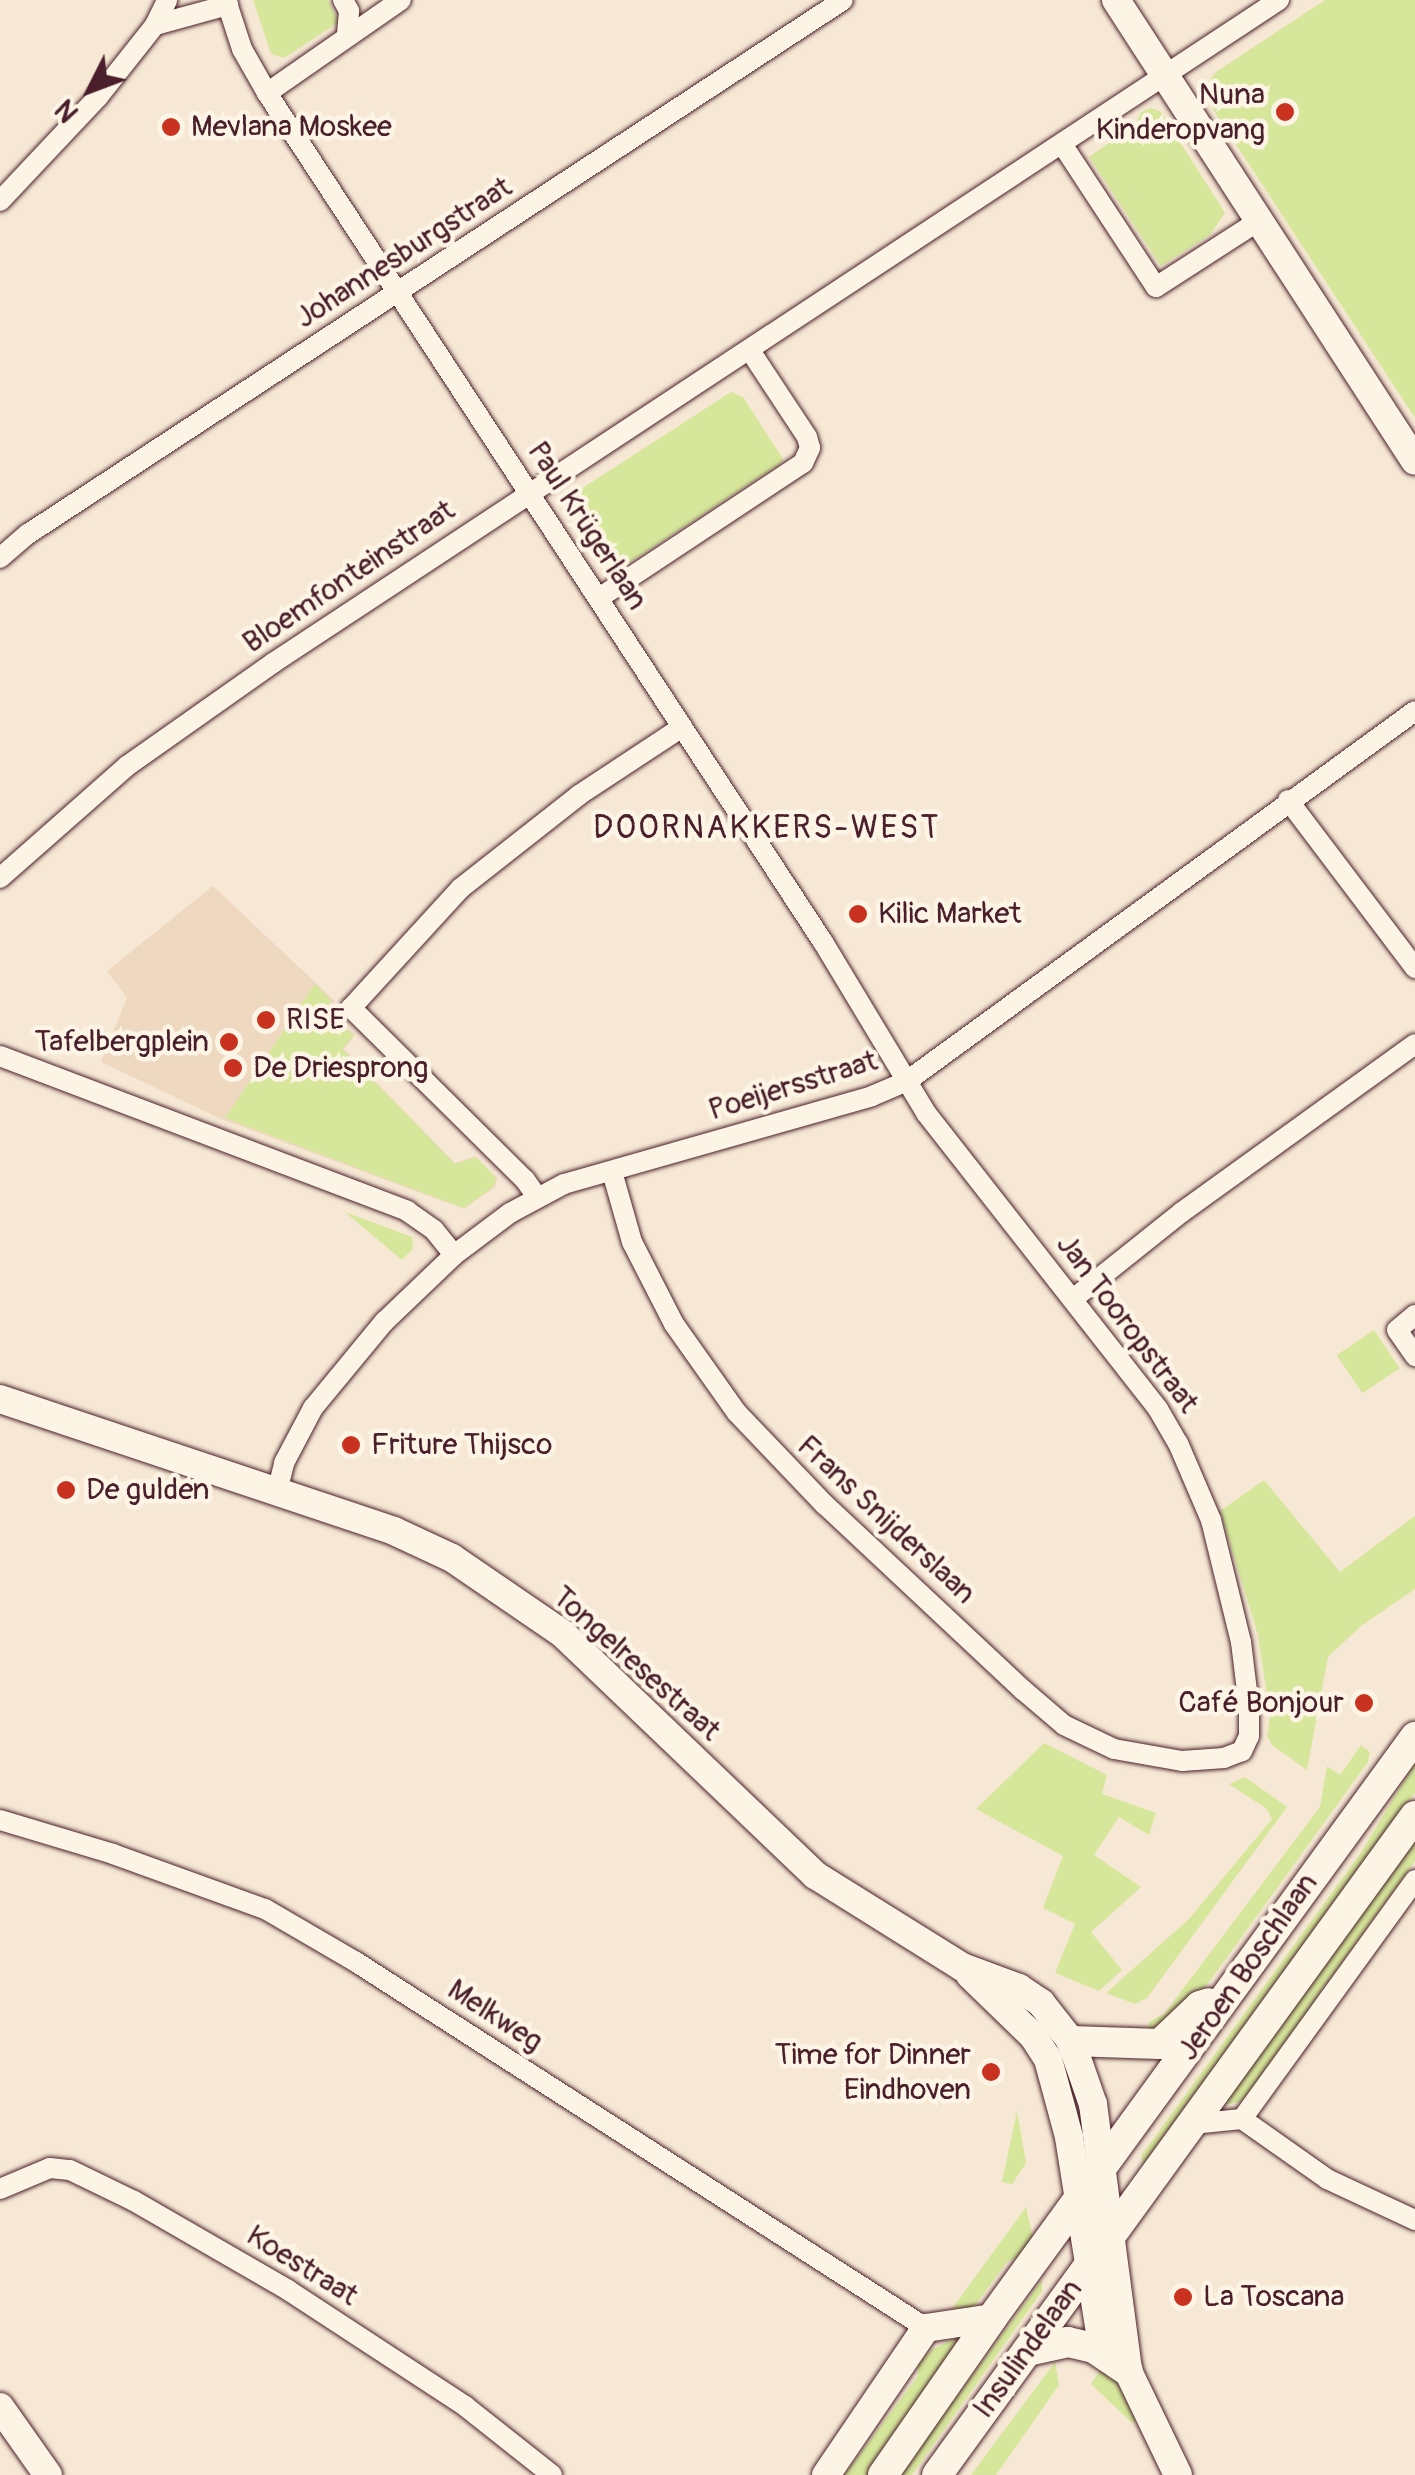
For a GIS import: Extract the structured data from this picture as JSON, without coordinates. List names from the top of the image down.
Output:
{
  "streets": {
    "main road": ["Tongelresestraat", "Jeroen Boschlaan", "Insulindelaan"],
    "street": [
      "Johannesburgstraat",
      "Paul Krügerlaan",
      "Bloemfonteinstraat",
      "Poeijersstraat",
      "Jan Tooropstraat",
      "Frans Snijderslaan",
      "Melkweg",
      "Koestraat"
    ]
  },
  "crossings": [
    ["Johannesburgstraat", "Paul Krügerlaan"],
    ["Paul Krügerlaan", "Bloemfonteinstraat"],
    ["Paul Krügerlaan", "Poeijersstraat"],
    ["Paul Krügerlaan", "Jan Tooropstraat"],
    ["Poeijersstraat", "Jan Tooropstraat"],
    ["Poeijersstraat", "Frans Snijderslaan"],
    ["Poeijersstraat", "Tongelresestraat"],
    ["Jan Tooropstraat", "Frans Snijderslaan"],
    ["Tongelresestraat", "Jeroen Boschlaan"],
    ["Tongelresestraat", "Insulindelaan"],
    ["Jeroen Boschlaan", "Insulindelaan"],
    ["Melkweg", "Insulindelaan"]
  ],
  "districts": ["DOORNAKKERS-WEST"],
  "places": [
    "Nuna Kinderopvang",
    "Mevlana Moskee",
    "Kilic Market",
    "RISE",
    "Tafelbergplein",
    "De Driesprong",
    "Friture Thijsco",
    "De gulden",
    "Café Bonjour",
    "Time for Dinner Eindhoven",
    "La Toscana"
  ],
  "north": "bottom left"
}
